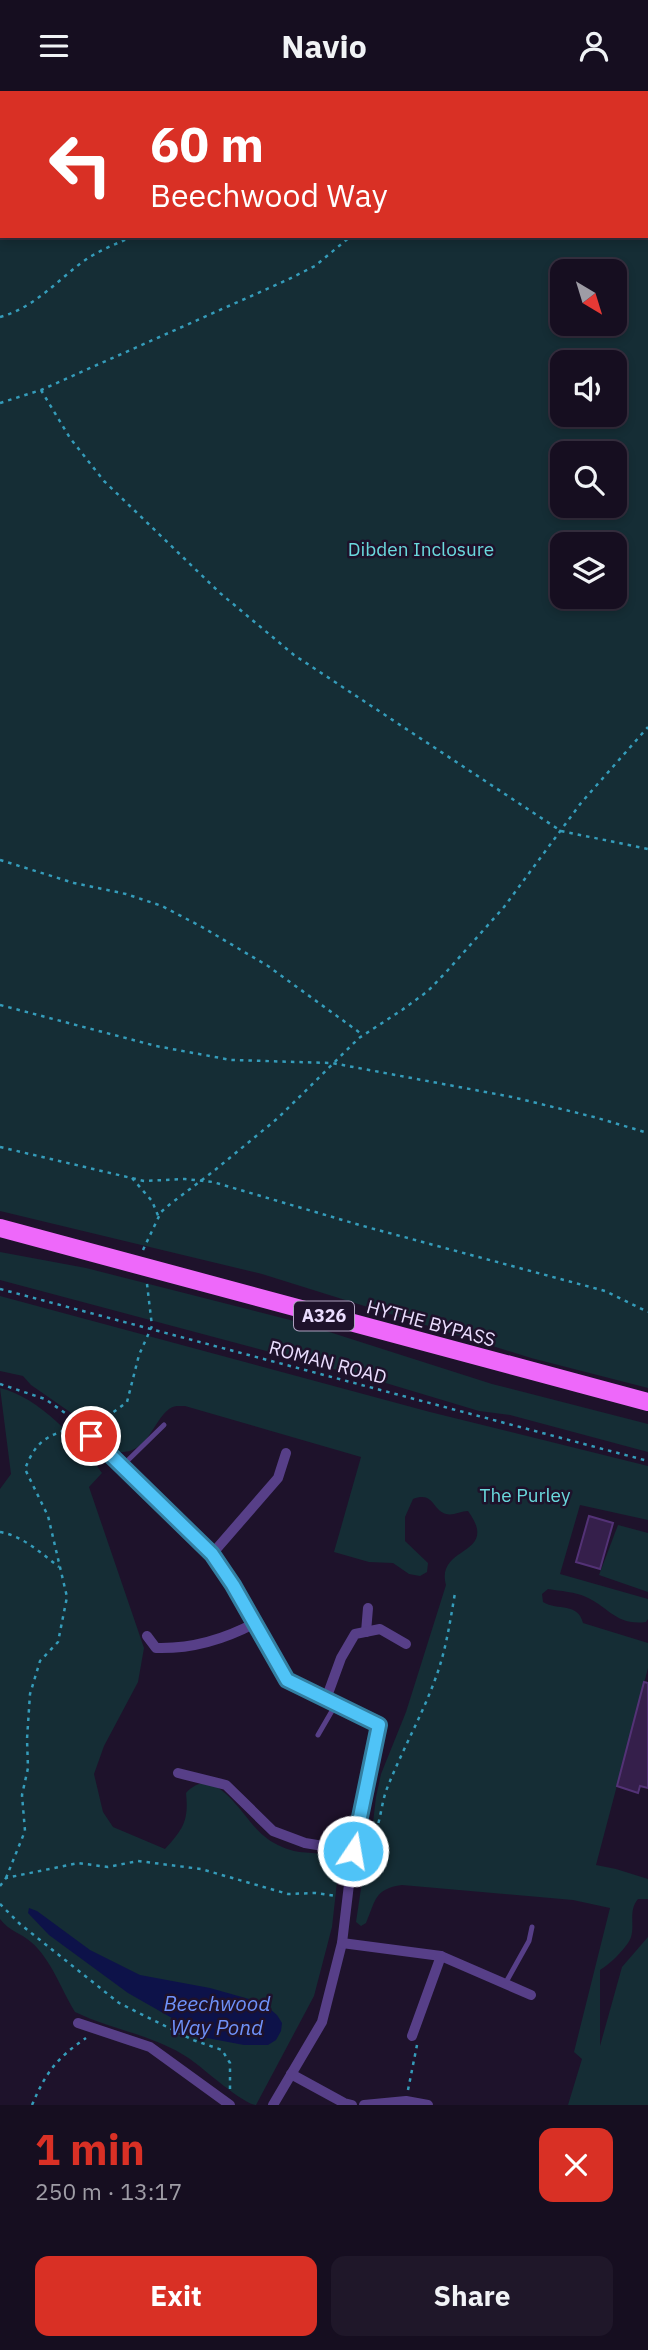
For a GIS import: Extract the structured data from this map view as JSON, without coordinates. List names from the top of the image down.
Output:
{
  "streets": {
    "main road": ["A326", "HYTHE BYPASS"],
    "path": ["ROMAN ROAD"]
  },
  "water": ["Beechwood Way Pond"],
  "parks": ["Dibden Inclosure", "The Purley"],
  "north": "bottom right",
  "page": {
    "header": "Navio",
    "turn": ["60 m", "Beechwood Way"],
    "heading": ["1 min", "250 m · 13:17"],
    "buttons": ["Exit", "Share"]
  }
}
